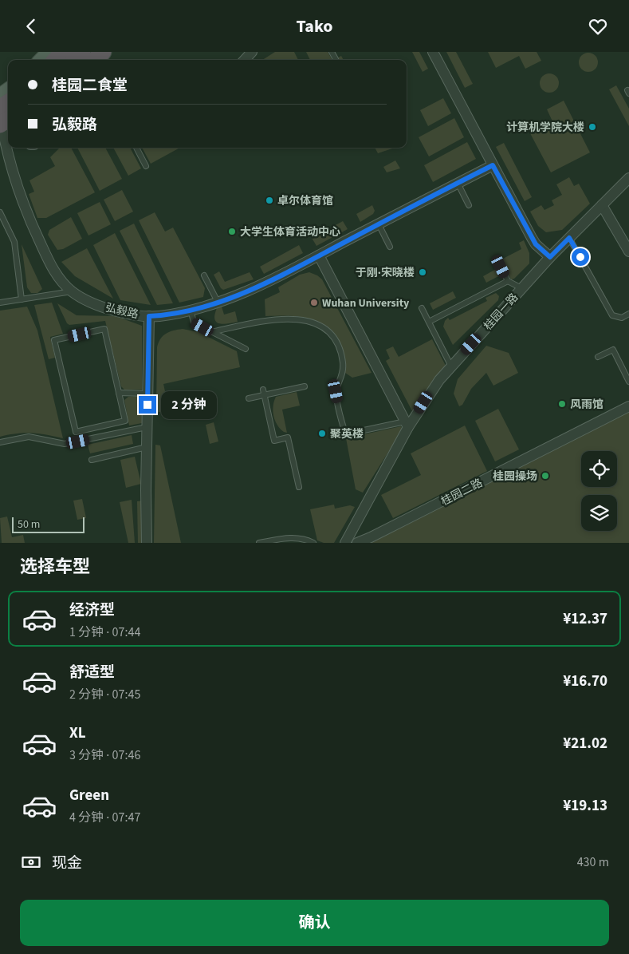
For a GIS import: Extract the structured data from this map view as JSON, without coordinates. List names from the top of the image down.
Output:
{
  "streets": {
    "street": ["弘毅路", "桂园一路", "桂园二路"]
  },
  "places": [
    "计算机学院大楼",
    "卓尔体育馆",
    "大学生体育活动中心",
    "于刚·宋晓楼",
    "Wuhan University",
    "风雨馆",
    "聚英楼",
    "桂园操场"
  ],
  "scale_bar": "50 m",
  "page": {
    "header": "Tako",
    "banner": ["桂园二食堂", "弘毅路"],
    "bubble": "2 分钟",
    "scale": "50 m",
    "heading": "选择车型",
    "list": [
      {
        "name": "经济型",
        "note": "1 分钟 · 07:44",
        "value": "¥12.37"
      },
      {
        "name": "舒适型",
        "note": "2 分钟 · 07:45",
        "value": "¥16.70"
      },
      {
        "name": "XL",
        "note": "3 分钟 · 07:46",
        "value": "¥21.02"
      },
      {
        "name": "Green",
        "note": "4 分钟 · 07:47",
        "value": "¥19.13"
      }
    ],
    "pay": ["现金", "430 m"],
    "buttons": "确认"
  }
}
